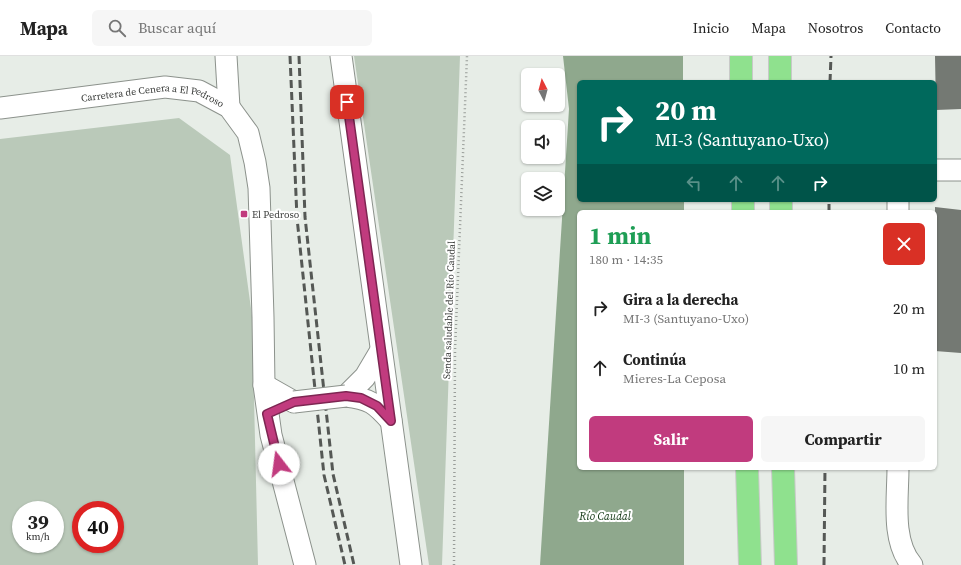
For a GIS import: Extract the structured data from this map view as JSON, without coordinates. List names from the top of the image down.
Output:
{
  "streets": {
    "street": ["Carretera de Cenera a El Pedroso"],
    "path": ["Senda saludable del Río Caudal"]
  },
  "water": ["Río Caudal"],
  "places": {
    "transit": ["El Pedroso"]
  },
  "north": "top",
  "page": {
    "header": "Mapa",
    "search": "Buscar aquí",
    "nav": [
      "Inicio",
      "Mapa",
      "Nosotros",
      "Contacto"
    ],
    "turn": ["20 m", "MI-3 (Santuyano-Uxo)"],
    "heading": ["1 min", "180 m · 14:35"],
    "list": [
      {
        "name": "Gira a la derecha",
        "note": "MI-3 (Santuyano-Uxo)",
        "value": "20 m"
      },
      {
        "name": "Continúa",
        "note": "Mieres-La Ceposa",
        "value": "10 m"
      }
    ],
    "buttons": ["Salir", "Compartir"],
    "speed": "39 km/h",
    "limit": "40"
  }
}
